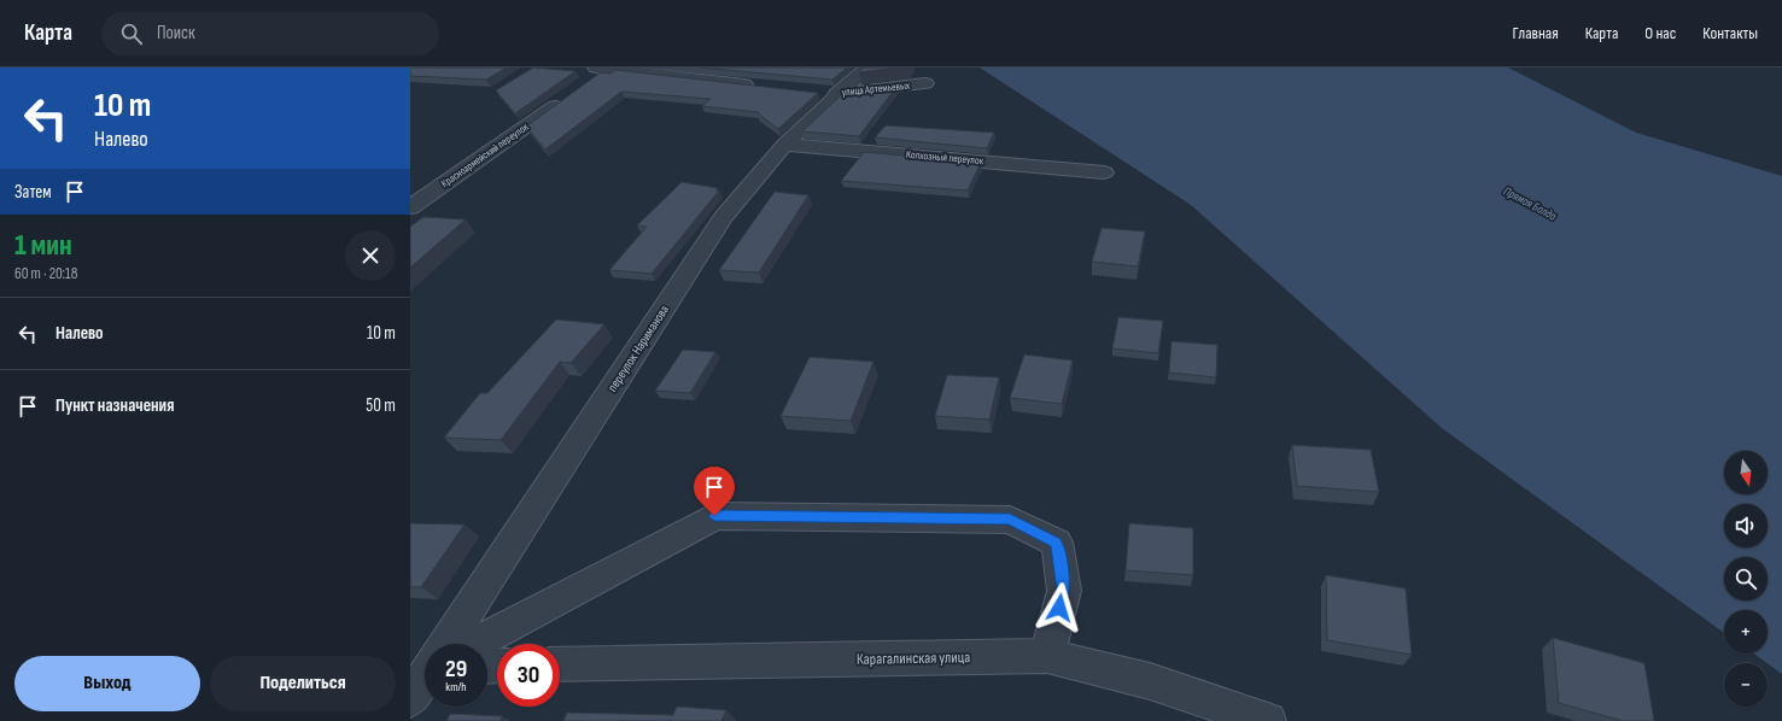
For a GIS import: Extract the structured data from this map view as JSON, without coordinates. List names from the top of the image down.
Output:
{
  "streets": {
    "street": [
      "улица Артемьевых",
      "Красноармейский переулок",
      "Колхозный переулок",
      "переулок Нариманова",
      "Карагалинская улица"
    ]
  },
  "crossings": [
    ["улица Артемьевых", "переулок Нариманова"],
    ["Колхозный переулок", "переулок Нариманова"]
  ],
  "water": ["Прямая Болда"],
  "north": "bottom",
  "page": {
    "header": "Карта",
    "search": "Поиск",
    "nav": [
      "Главная",
      "Карта",
      "О нас",
      "Контакты"
    ],
    "turn": ["10 m", "Налево"],
    "then": "Затем",
    "heading": ["1 мин", "60 m · 20:18"],
    "list": [
      {
        "name": "Налево",
        "value": "10 m"
      },
      {
        "name": "Пункт назначения",
        "value": "50 m"
      }
    ],
    "map_buttons": ["+", "−"],
    "speed": "29 km/h",
    "limit": "30",
    "buttons": ["Выход", "Поделиться"]
  }
}
